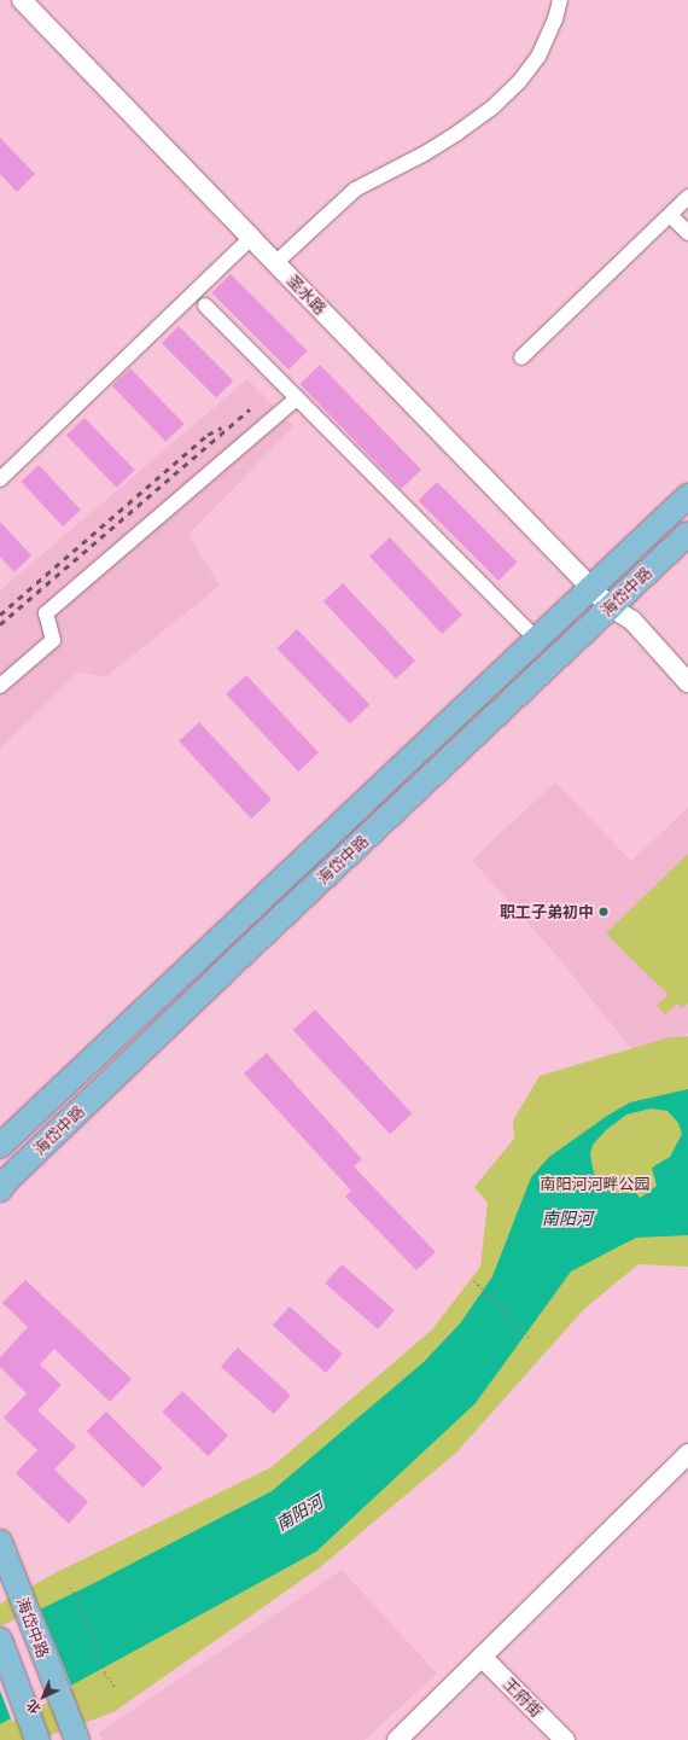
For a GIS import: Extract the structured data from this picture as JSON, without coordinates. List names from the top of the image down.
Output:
{
  "streets": {
    "main road": ["海岱中路"],
    "street": ["圣水路", "王府街"]
  },
  "crossings": [
    ["圣水路", "海岱中路"]
  ],
  "water": ["南阳河"],
  "parks": ["南阳河河畔公园"],
  "places": ["职工子弟初中"],
  "north": "bottom left"
}
